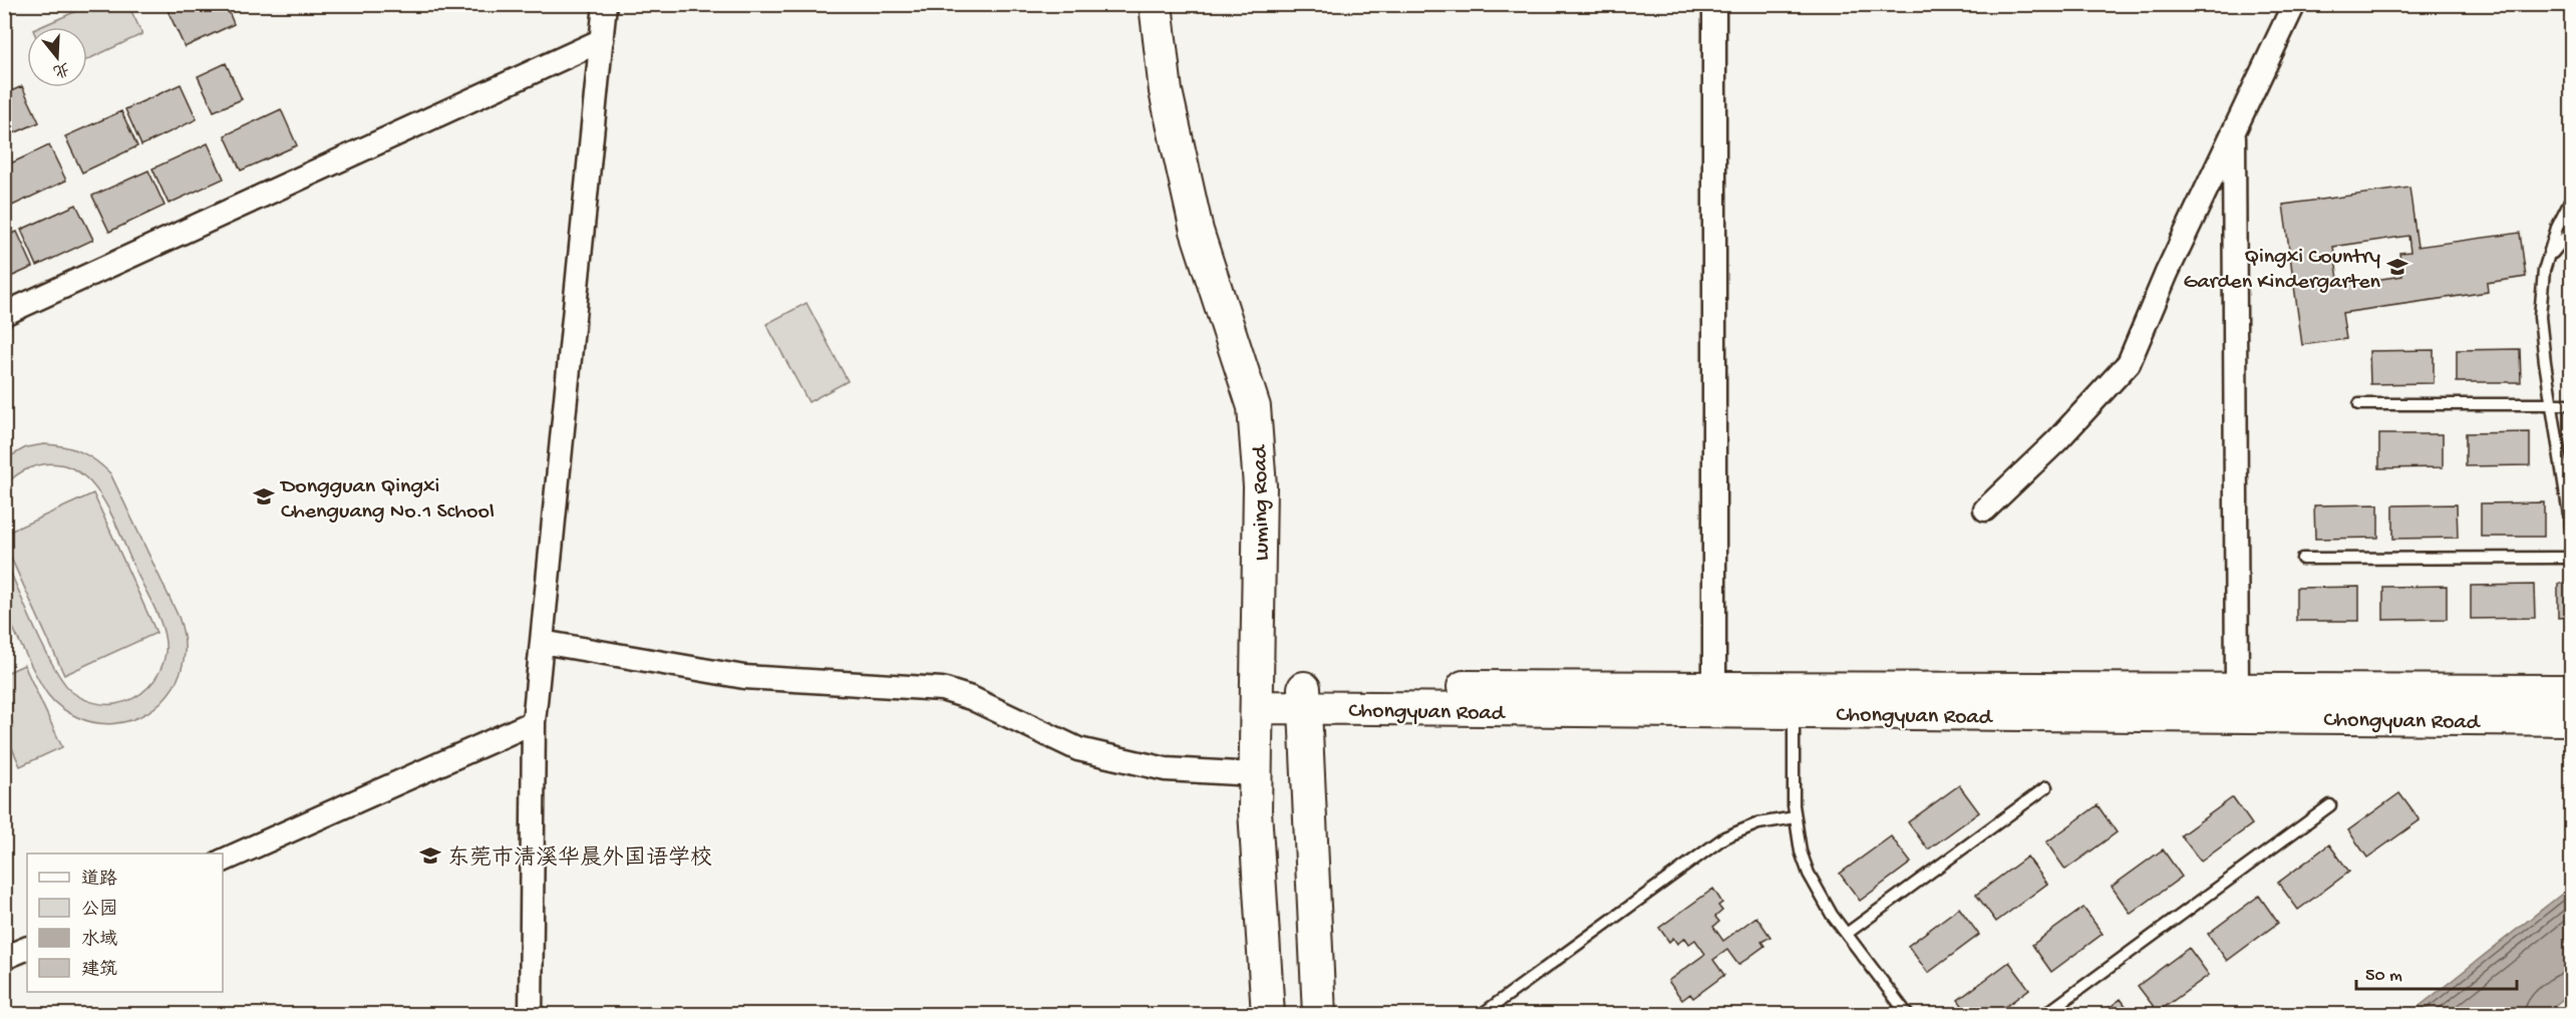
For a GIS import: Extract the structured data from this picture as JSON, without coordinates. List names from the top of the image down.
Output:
{
  "streets": {
    "street": ["Luming Road", "Chongyuan Road"]
  },
  "crossings": [
    ["Luming Road", "Chongyuan Road"]
  ],
  "places": {
    "school or university": ["Qingxi Country Garden Kindergarten", "Dongguan Qingxi Chenguang No.1 School", "东莞市清溪华晨外国语学校"]
  },
  "legend": [
    "道路",
    "公园",
    "水域",
    "建筑"
  ],
  "scale_bar": "50 m",
  "north": "bottom"
}
